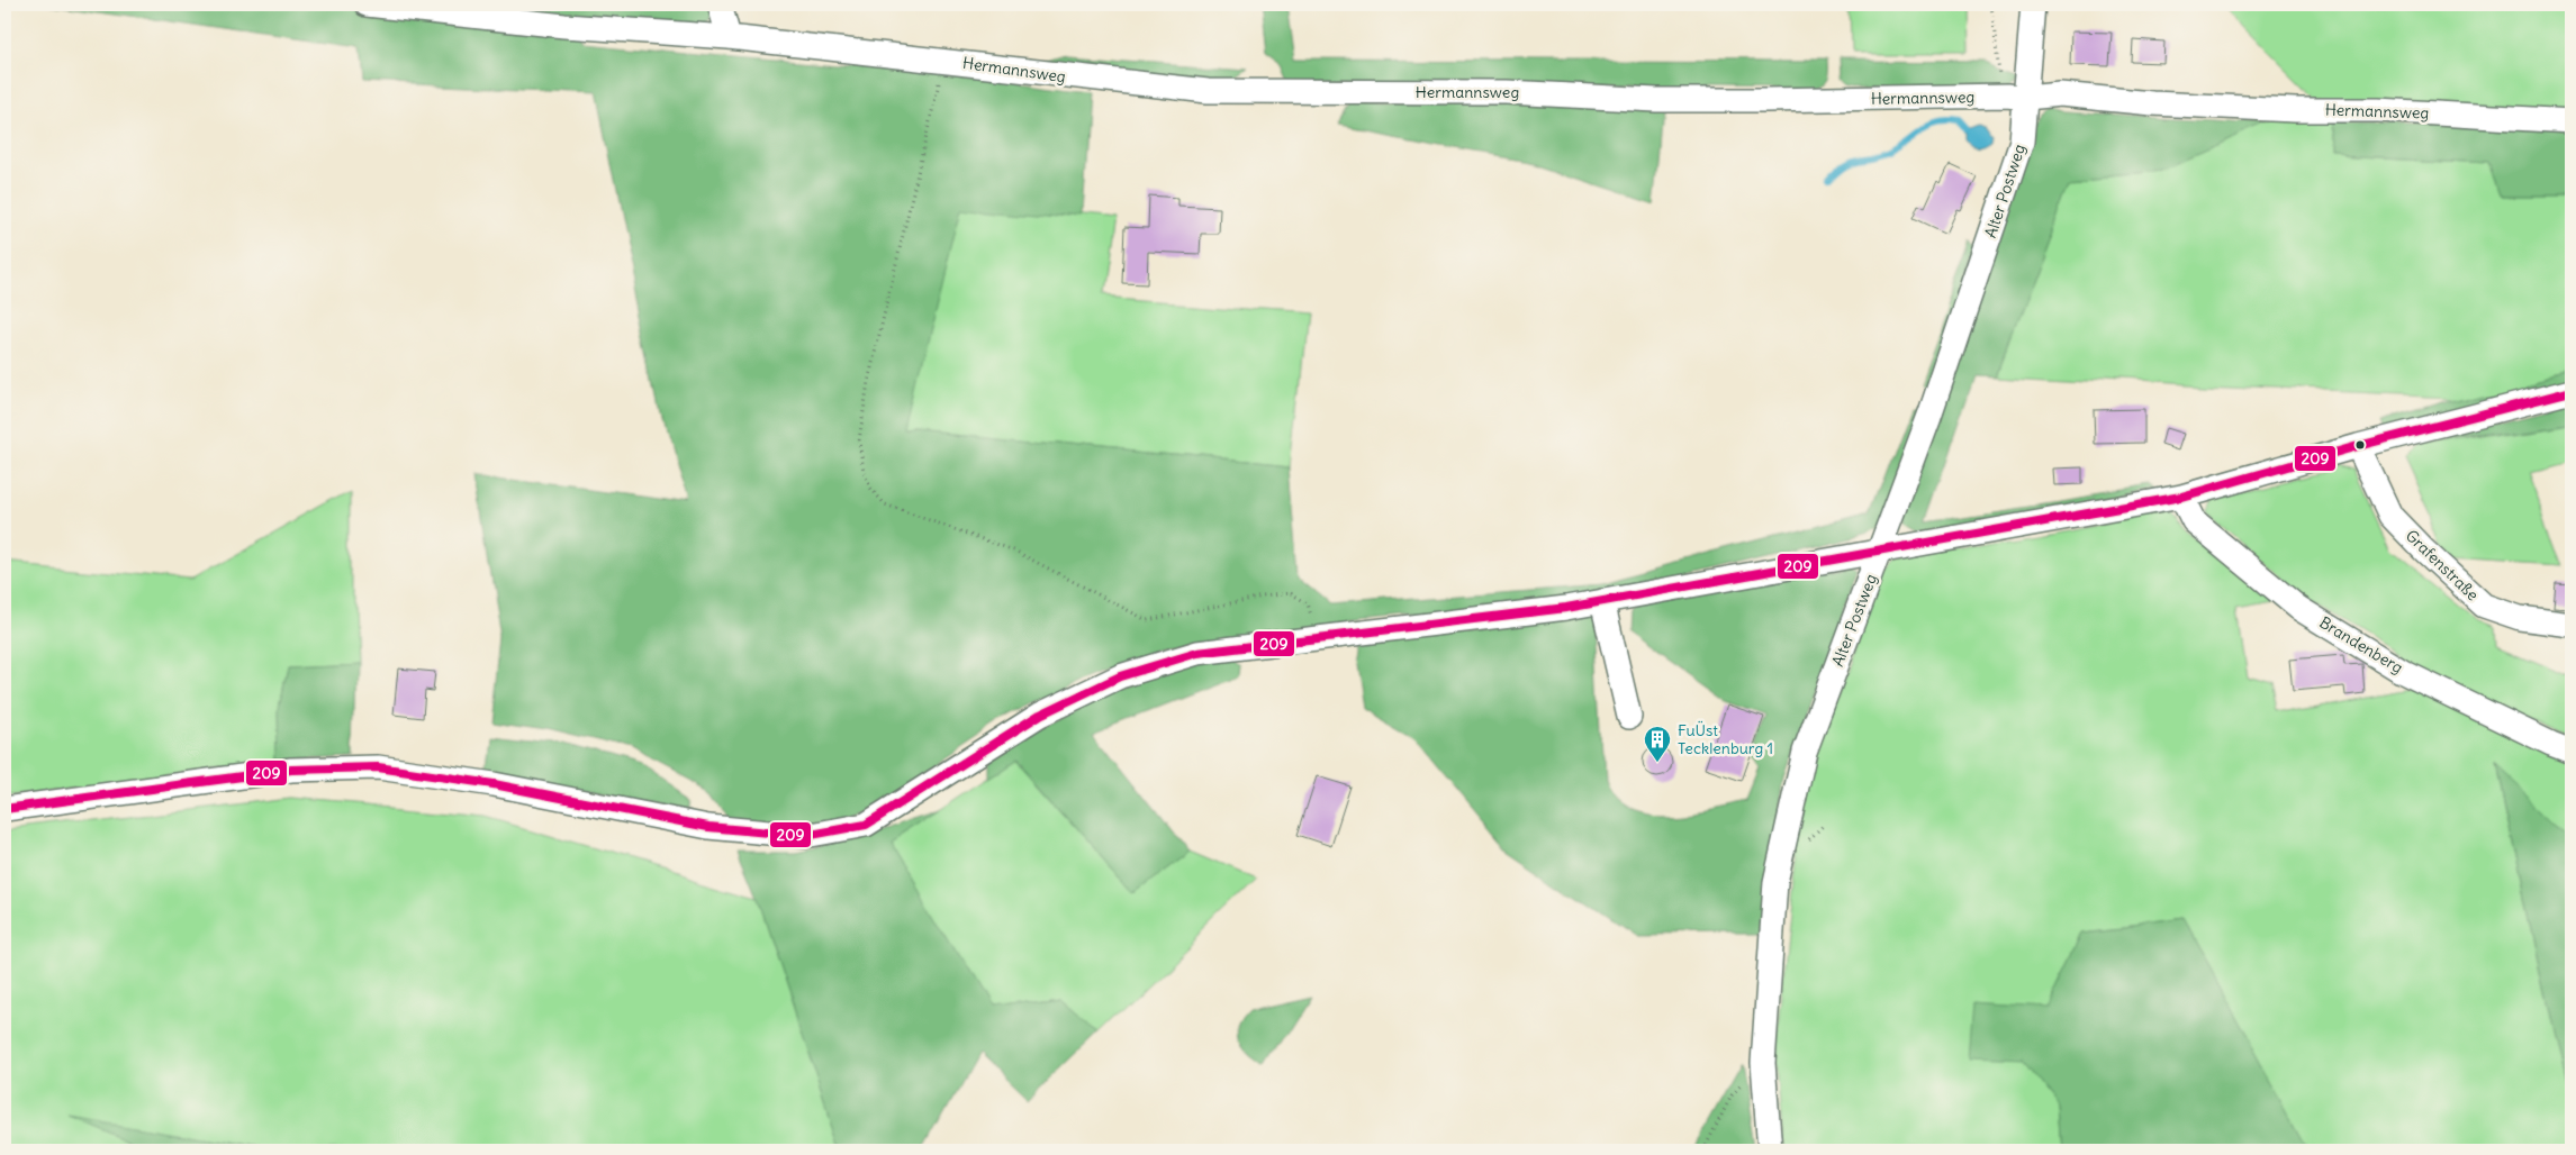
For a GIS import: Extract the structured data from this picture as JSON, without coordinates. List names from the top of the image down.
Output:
{
  "streets": {
    "street": [
      "Hermannsweg",
      "Alter Postweg",
      "Grafenstraße",
      "Brandenberg"
    ]
  },
  "crossings": [
    ["Hermannsweg", "Alter Postweg"]
  ],
  "places": {
    "building": ["FuÜst Tecklenburg 1"]
  },
  "lines": ["transit line 209"]
}
